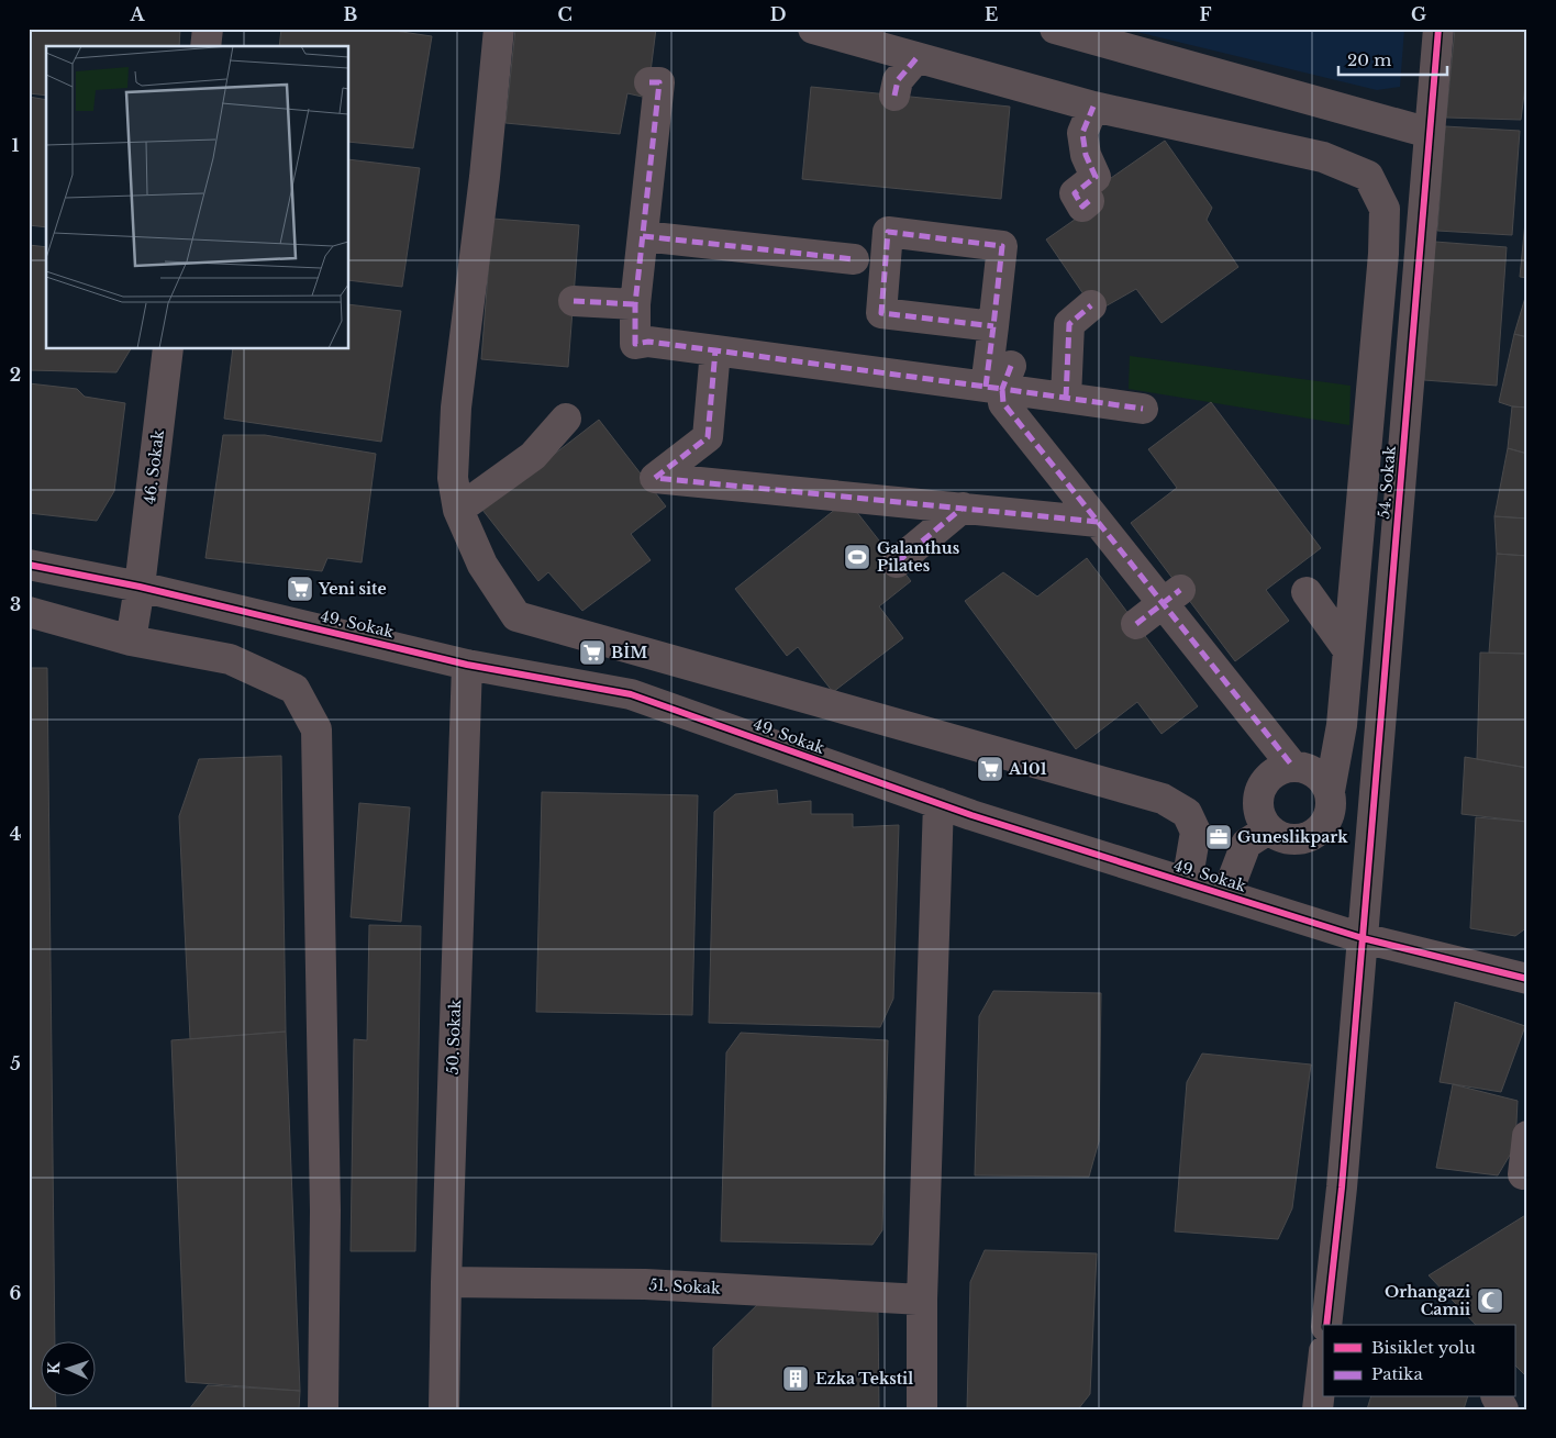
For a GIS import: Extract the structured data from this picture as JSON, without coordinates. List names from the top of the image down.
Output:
{
  "streets": {
    "street": [
      "46. Sokak",
      "54. Sokak",
      "49. Sokak",
      "50. Sokak",
      "51. Sokak"
    ]
  },
  "crossings": [
    ["46. Sokak", "49. Sokak"],
    ["54. Sokak", "49. Sokak"],
    ["49. Sokak", "50. Sokak"],
    ["50. Sokak", "51. Sokak"]
  ],
  "places": {
    "sports": ["Galanthus Pilates"],
    "supermarket": ["Yeni site", "BİM", "A101"],
    "office": ["Guneslikpark"],
    "mosque": ["Orhangazi Camii"],
    "building": ["Ezka Tekstil"]
  },
  "legend": ["Bisiklet yolu", "Patika"],
  "scale_bar": "20 m",
  "north": "left",
  "grid": {
    "columns": [
      "A",
      "B",
      "C",
      "D",
      "E",
      "F",
      "G"
    ],
    "rows": [
      "1",
      "2",
      "3",
      "4",
      "5",
      "6"
    ]
  }
}
